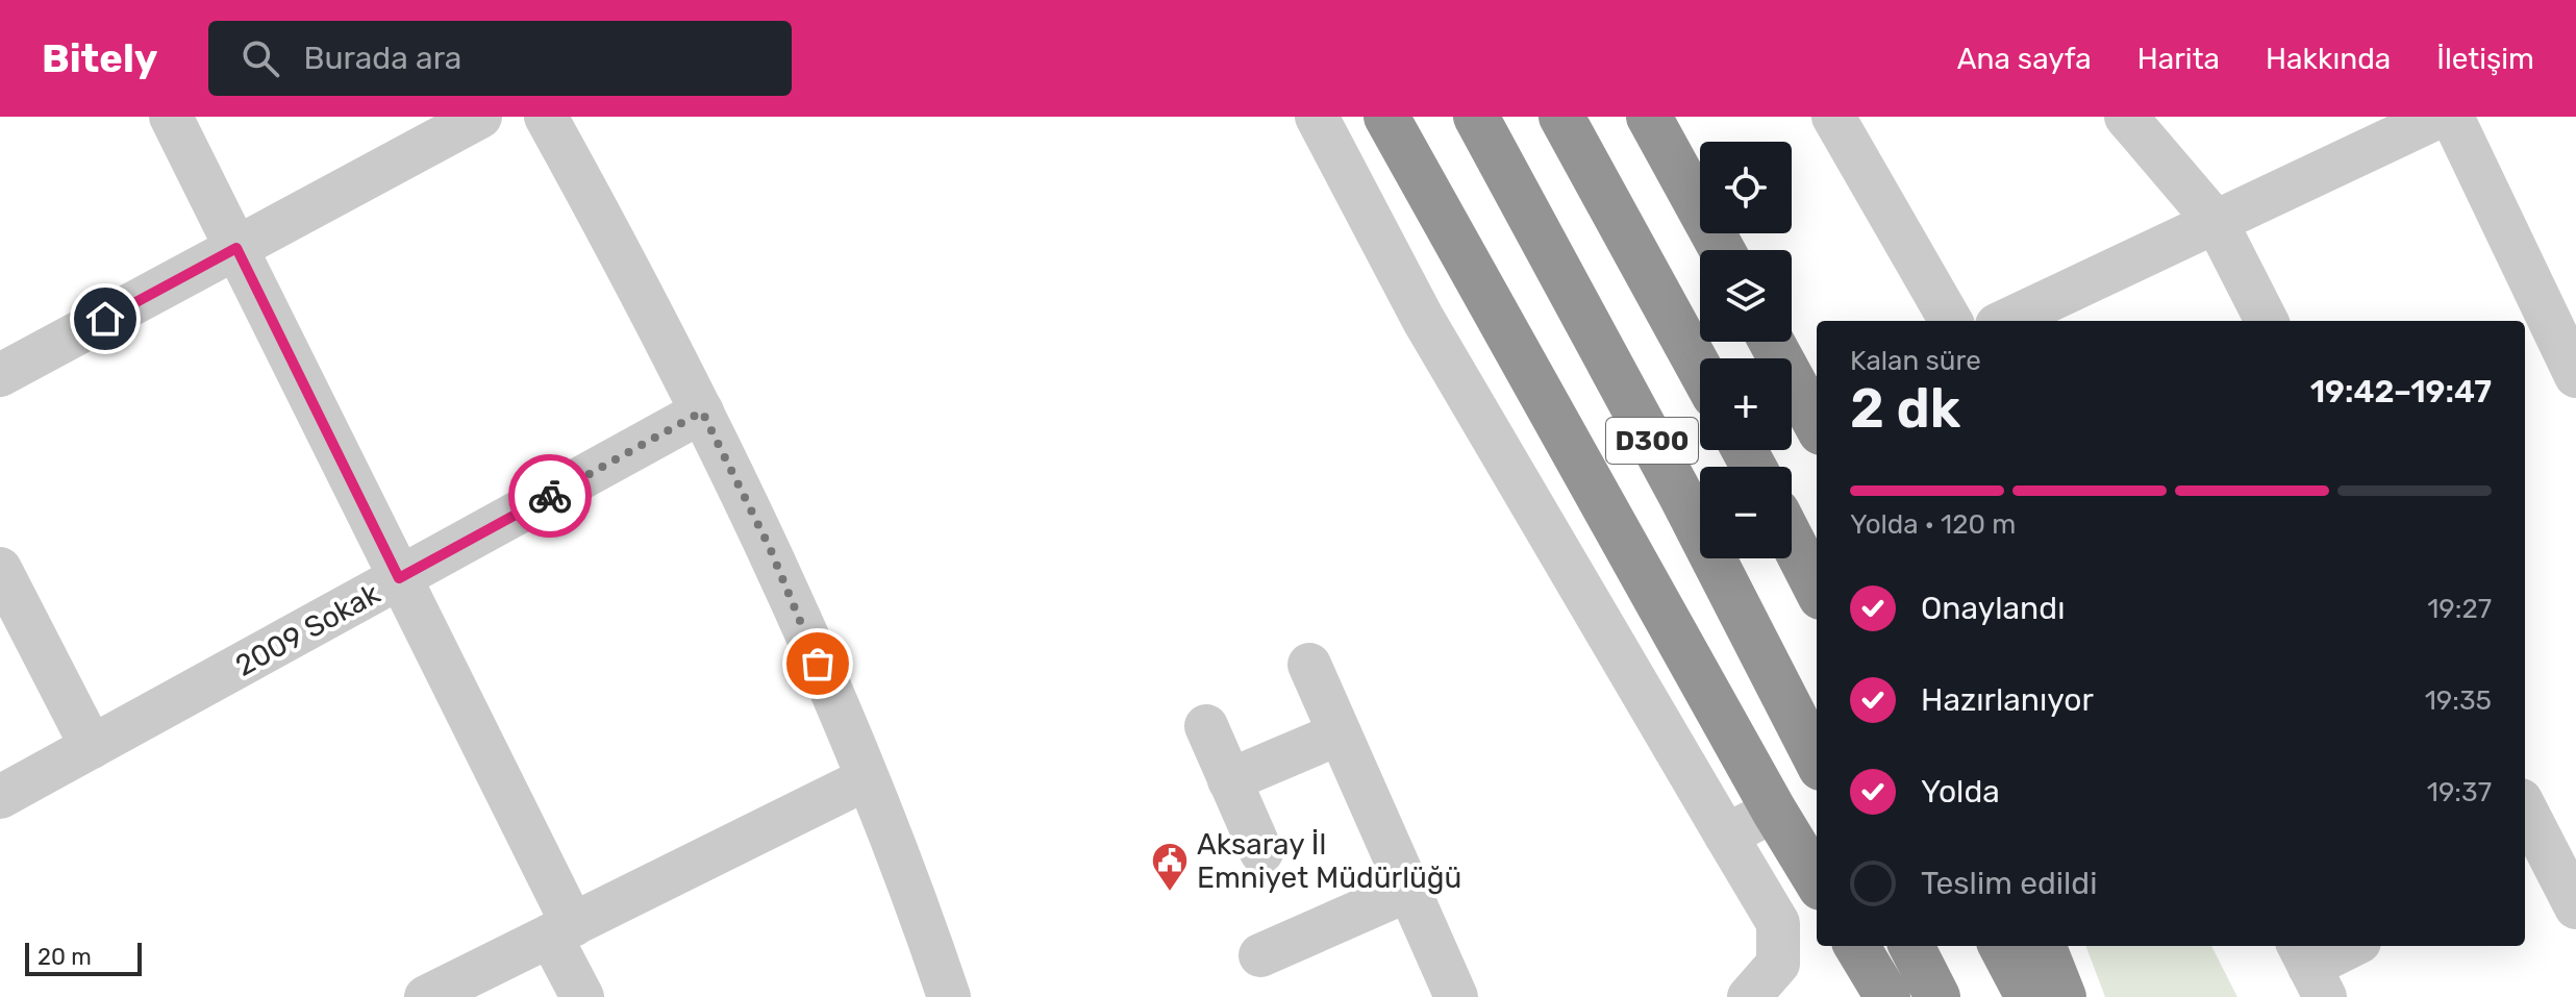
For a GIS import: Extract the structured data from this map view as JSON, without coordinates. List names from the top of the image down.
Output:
{
  "streets": {
    "highway": ["D300"],
    "street": ["2009 Sokak"]
  },
  "places": {
    "public building": ["Aksaray İl Emniyet Müdürlüğü"]
  },
  "scale_bar": "20 m",
  "page": {
    "header": "Bitely",
    "search": "Burada ara",
    "nav": [
      "Ana sayfa",
      "Harita",
      "Hakkında",
      "İletişim"
    ],
    "map_buttons": ["+", "−"],
    "heading": ["2 dk", "Kalan süre", "19:42–19:47"],
    "bar": "Yolda · 120 m",
    "list": [
      ["Onaylandı", "19:27"],
      ["Hazırlanıyor", "19:35"],
      ["Yolda", "19:37"],
      "Teslim edildi"
    ],
    "scale": "20 m"
  }
}
